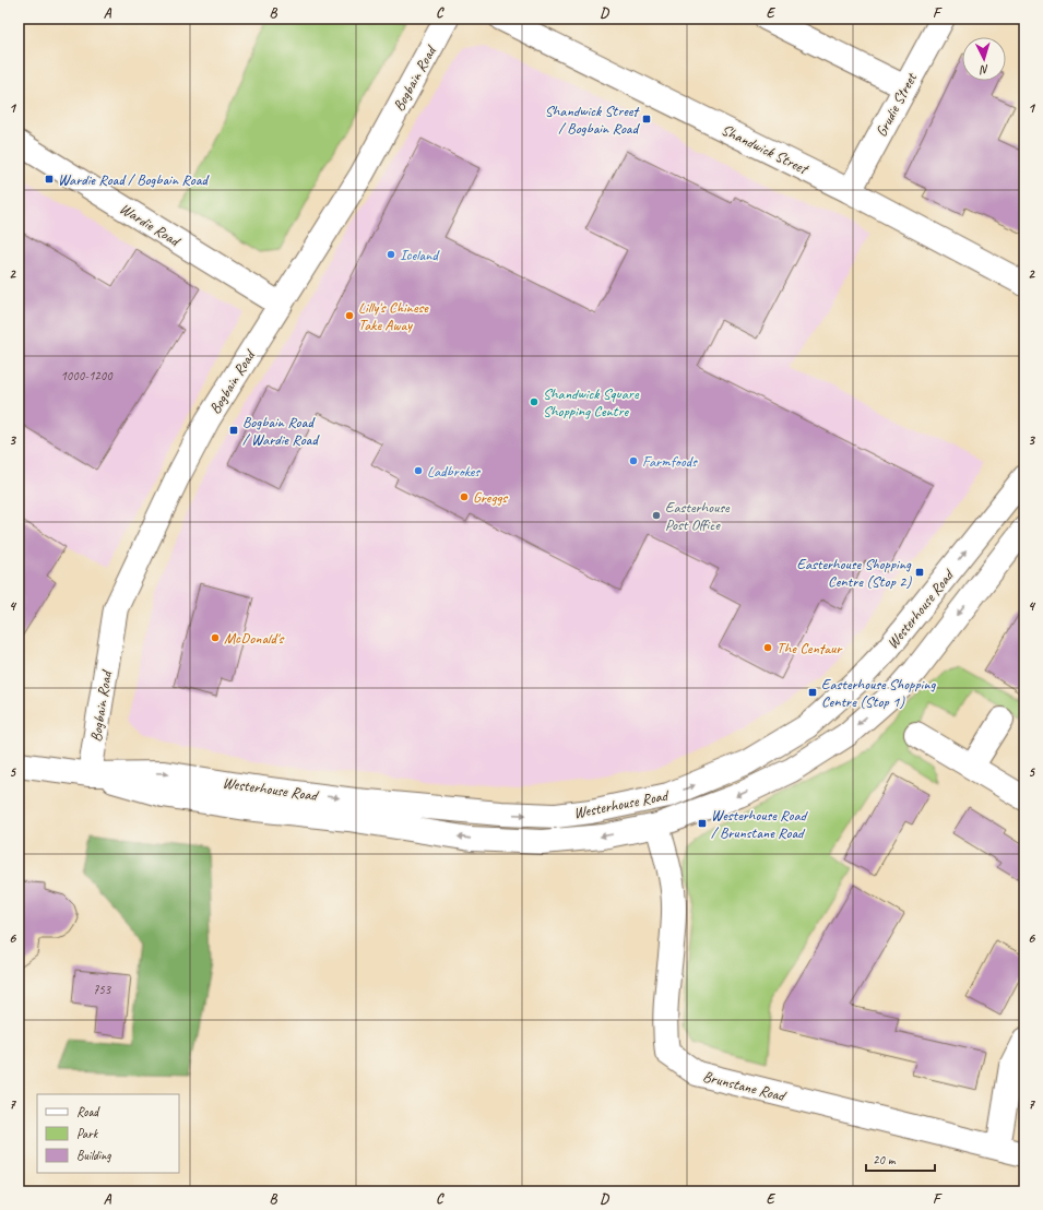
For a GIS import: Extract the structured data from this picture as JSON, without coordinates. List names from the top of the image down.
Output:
{
  "streets": {
    "street": [
      "Bogbain Road",
      "Grudie Street",
      "Shandwick Street",
      "Wardie Road",
      "Westerhouse Road",
      "Brunstane Road"
    ]
  },
  "crossings": [
    ["Bogbain Road", "Wardie Road"],
    ["Bogbain Road", "Westerhouse Road"],
    ["Grudie Street", "Shandwick Street"],
    ["Westerhouse Road", "Brunstane Road"]
  ],
  "places": {
    "transit": [
      "Shandwick Street / Bogbain Road",
      "Wardie Road / Bogbain Road",
      "Bogbain Road / Wardie Road",
      "Easterhouse Shopping Centre (Stop 2)",
      "Easterhouse Shopping Centre (Stop 1)",
      "Westerhouse Road / Brunstane Road"
    ],
    "other": [
      "Iceland",
      "Lilly's Chinese Take Away",
      "Shandwick Square Shopping Centre",
      "Farmfoods",
      "Ladbrokes",
      "Greggs",
      "Easterhouse Post Office",
      "McDonald's",
      "The Centaur"
    ]
  },
  "house_numbers": ["1000-1200", "753"],
  "legend": ["Road", "Park", "Building"],
  "scale_bar": "20 m",
  "north": "bottom",
  "grid": {
    "columns": [
      "A",
      "B",
      "C",
      "D",
      "E",
      "F"
    ],
    "rows": [
      "1",
      "2",
      "3",
      "4",
      "5",
      "6",
      "7"
    ]
  }
}
